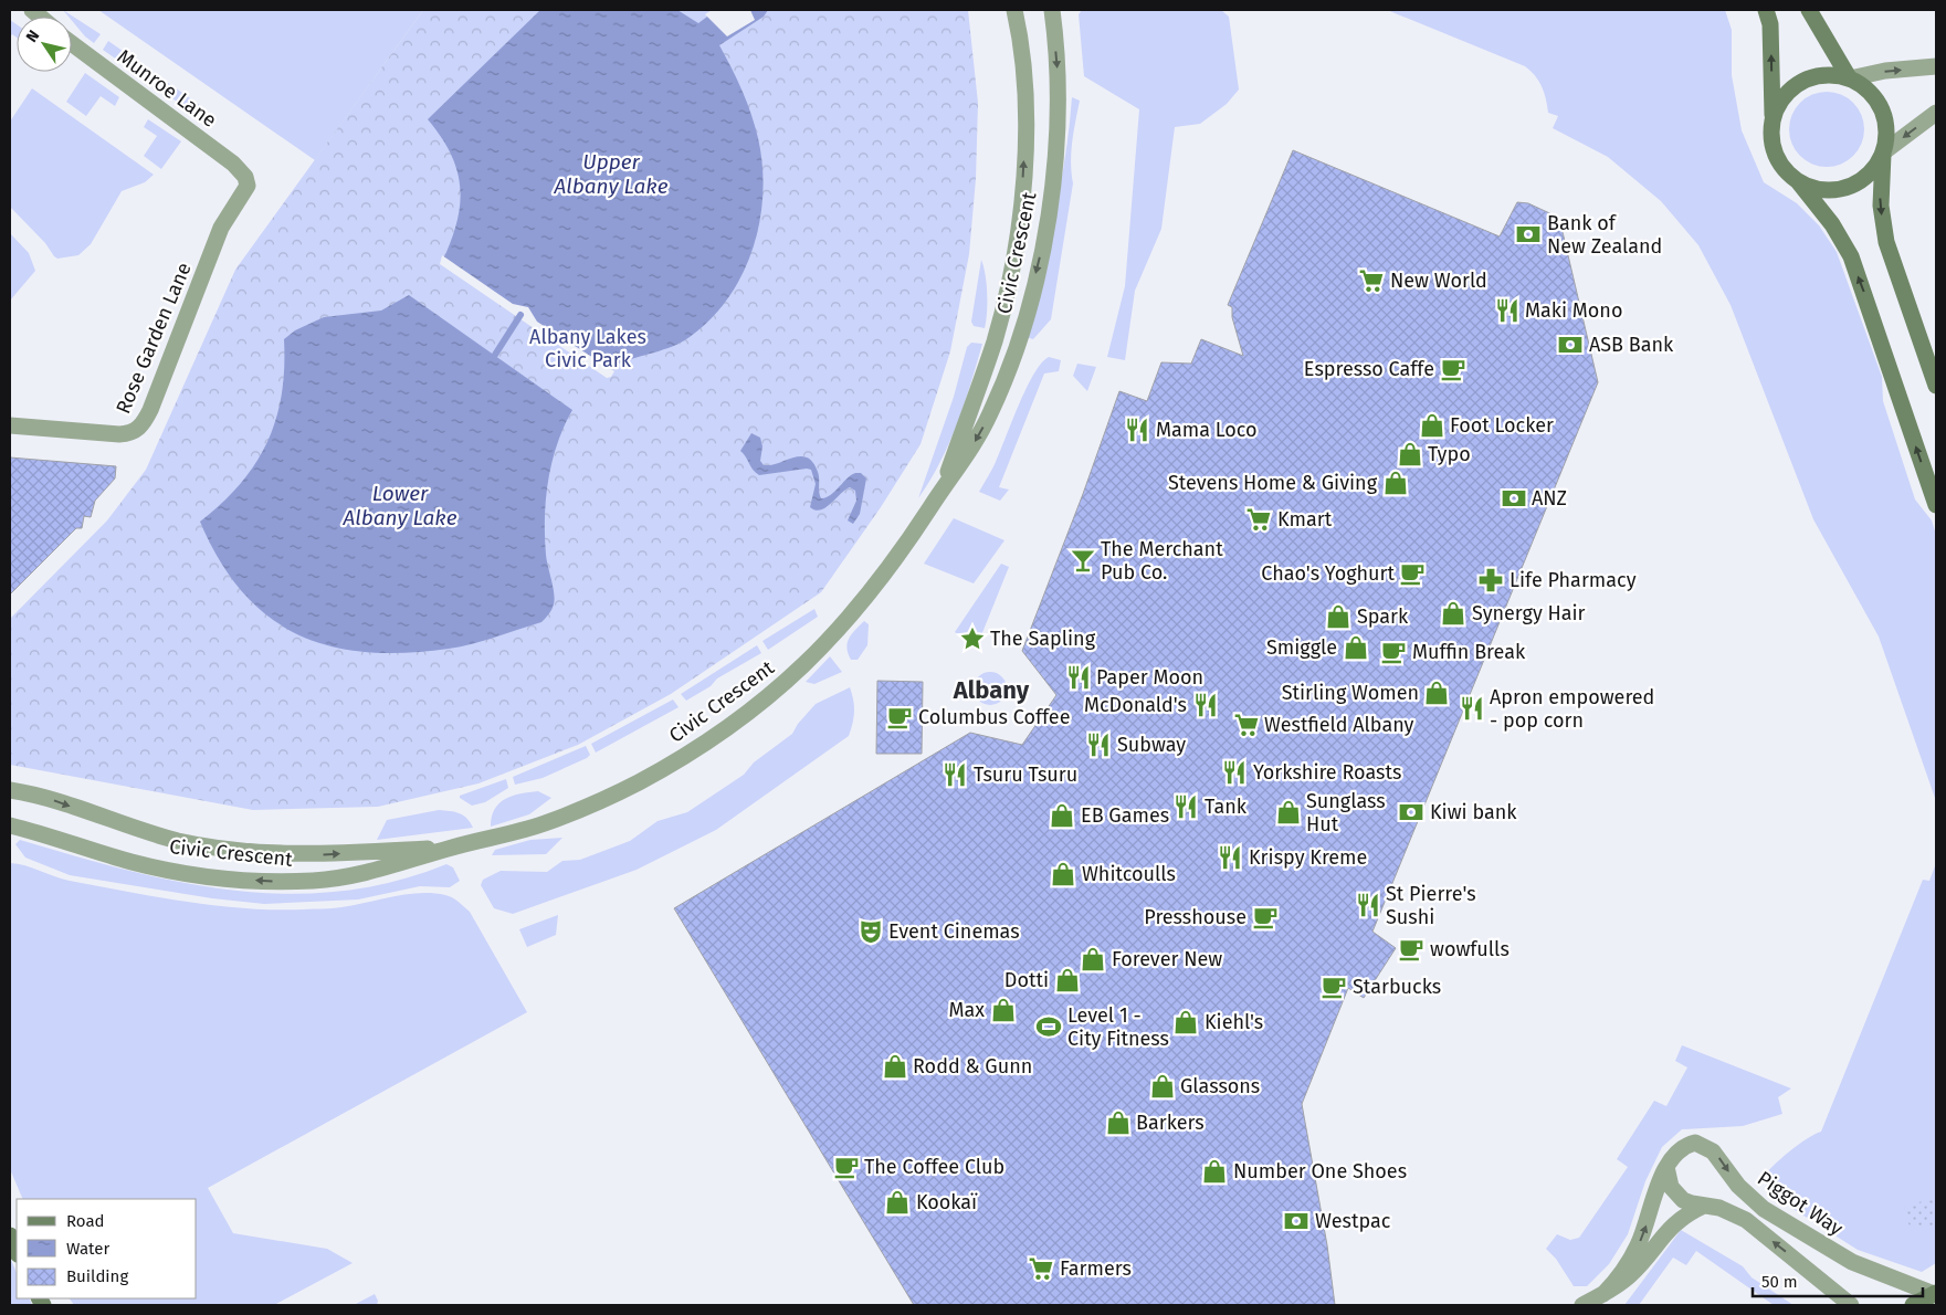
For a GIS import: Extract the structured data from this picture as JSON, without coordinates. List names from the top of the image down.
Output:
{
  "streets": {
    "street": [
      "Munroe Lane",
      "Civic Crescent",
      "Rose Garden Lane",
      "Piggot Way"
    ]
  },
  "crossings": [
    ["Munroe Lane", "Rose Garden Lane"]
  ],
  "districts": ["Albany"],
  "water": ["Upper Albany Lake", "Lower Albany Lake"],
  "parks": ["Albany Lakes Civic Park"],
  "places": {
    "bank": [
      "Bank of New Zealand",
      "ASB Bank",
      "ANZ",
      "Kiwi bank",
      "Westpac"
    ],
    "supermarket": [
      "New World",
      "Kmart",
      "Westfield Albany",
      "Farmers"
    ],
    "restaurant": [
      "Maki Mono",
      "Mama Loco",
      "Paper Moon",
      "McDonald's",
      "Apron empowered - pop corn",
      "Subway",
      "Yorkshire Roasts",
      "Tsuru Tsuru",
      "Tank",
      "Krispy Kreme",
      "St Pierre's Sushi"
    ],
    "cafe": [
      "Espresso Caffe",
      "Chao's Yoghurt",
      "Muffin Break",
      "Columbus Coffee",
      "Presshouse",
      "wowfulls",
      "Starbucks",
      "The Coffee Club"
    ],
    "shop": [
      "Foot Locker",
      "Typo",
      "Stevens Home & Giving",
      "Synergy Hair",
      "Spark",
      "Smiggle",
      "Stirling Women",
      "Sunglass Hut",
      "EB Games",
      "Whitcoulls",
      "Forever New",
      "Dotti",
      "Max",
      "Kiehl's",
      "Rodd & Gunn",
      "Glassons",
      "Barkers",
      "Number One Shoes",
      "Kookaï"
    ],
    "bar": ["The Merchant Pub Co."],
    "pharmacy": ["Life Pharmacy"],
    "place": ["The Sapling"],
    "theatre": ["Event Cinemas"],
    "sports": ["Level 1 - City Fitness"]
  },
  "legend": ["Road", "Water", "Building"],
  "scale_bar": "50 m",
  "north": "top left"
}
